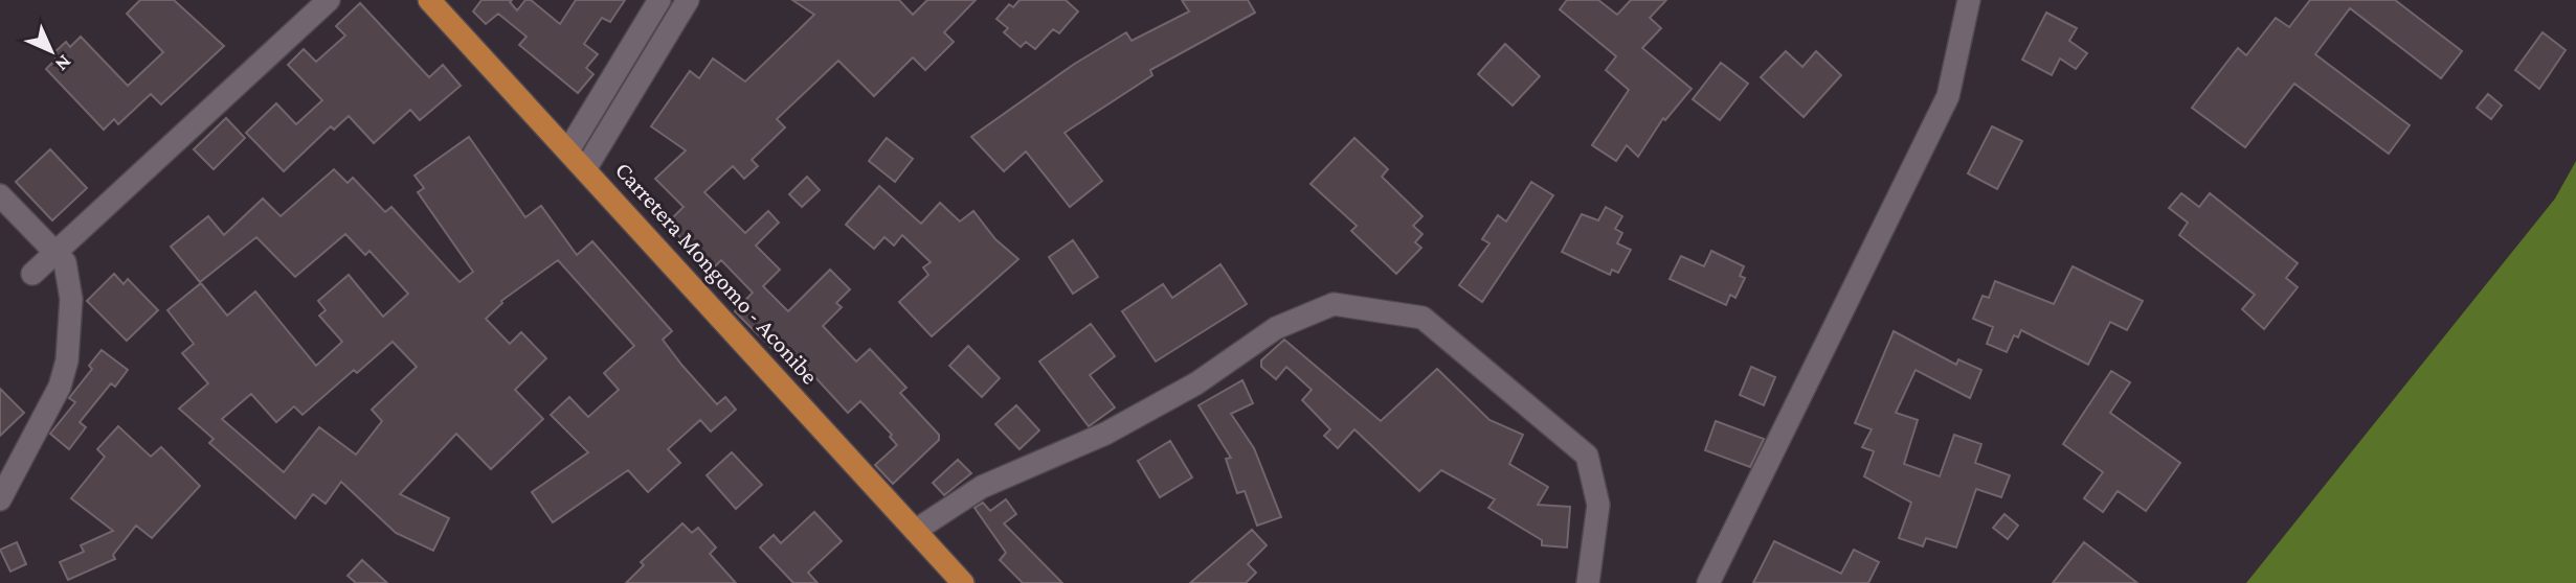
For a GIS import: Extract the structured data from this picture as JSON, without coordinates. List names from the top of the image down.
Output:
{
  "streets": {
    "main road": ["Carretera Mongomo - Aconibe"]
  },
  "north": "bottom right"
}
